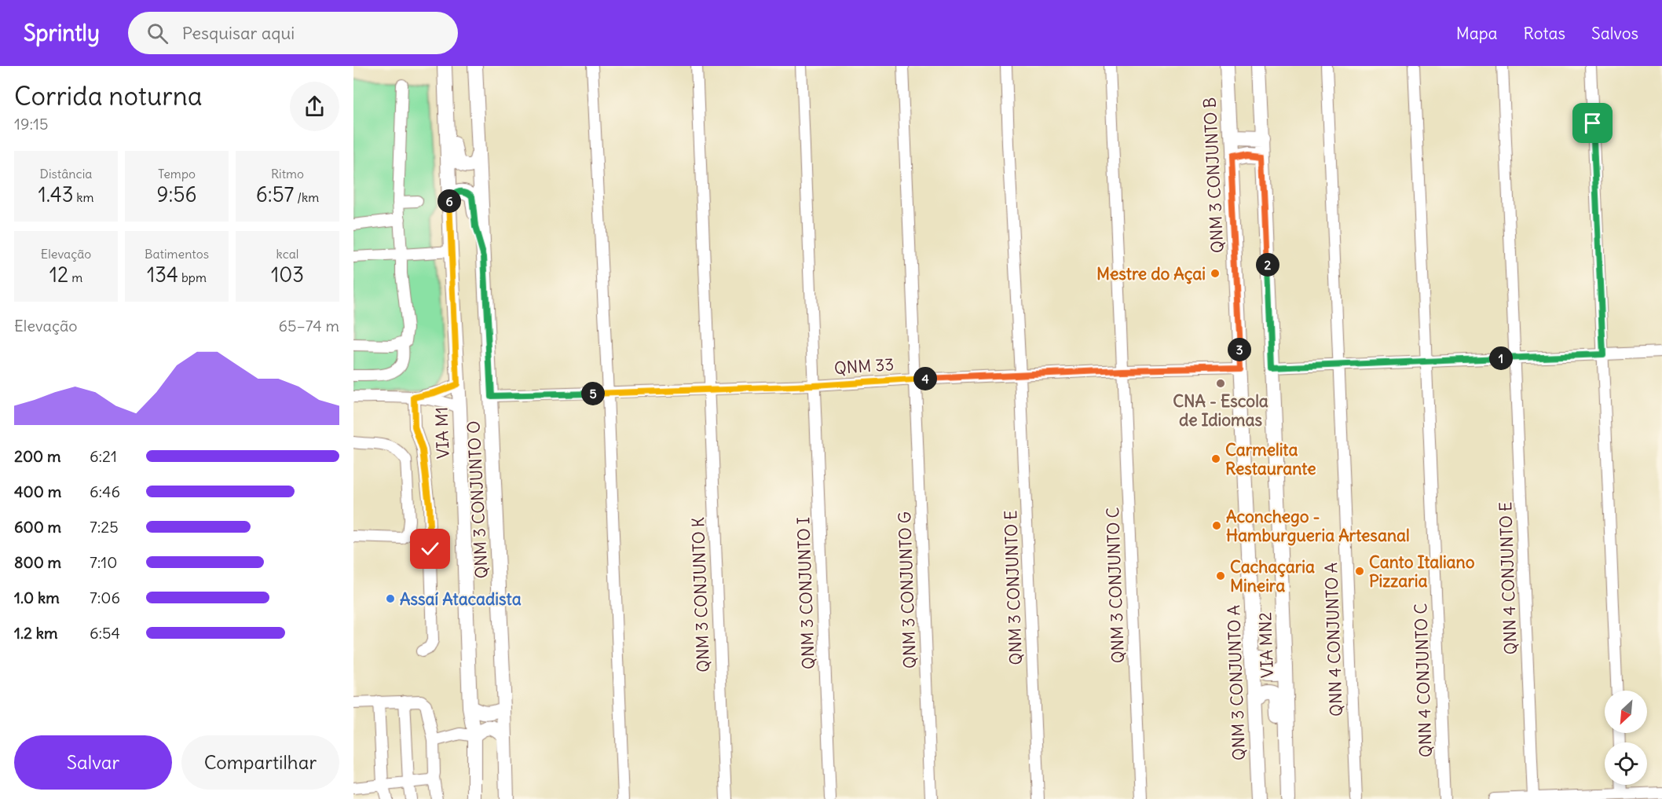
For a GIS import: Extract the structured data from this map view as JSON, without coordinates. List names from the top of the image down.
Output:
{
  "streets": {
    "main road": [
      "QNM 3 CONJUNTO B",
      "VIA M1",
      "QNM 3 CONJUNTO O",
      "VIA MN2",
      "QNM 3 CONJUNTO A"
    ],
    "street": [
      "QNM 33",
      "QNN 4 CONJUNTO E",
      "QNM 3 CONJUNTO C",
      "QNM 3 CONJUNTO E",
      "QNM 3 CONJUNTO G",
      "QNM 3 CONJUNTO I",
      "QNM 3 CONJUNTO K",
      "QNN 4 CONJUNTO A",
      "QNN 4 CONJUNTO C"
    ]
  },
  "crossings": [
    ["QNM 3 CONJUNTO B", "QNM 33"],
    ["QNM 3 CONJUNTO B", "QNM 3 CONJUNTO A"],
    ["QNM 33", "QNM 3 CONJUNTO O"],
    ["QNM 33", "QNM 3 CONJUNTO C"],
    ["QNM 33", "QNM 3 CONJUNTO E"],
    ["QNM 33", "QNM 3 CONJUNTO G"],
    ["QNM 33", "QNM 3 CONJUNTO I"],
    ["QNM 33", "QNM 3 CONJUNTO K"],
    ["QNM 33", "QNM 3 CONJUNTO A"]
  ],
  "places": [
    "Mestre do Açai",
    "CNA - Escola de Idiomas",
    "Carmelita Restaurante",
    "Aconchego - Hamburgueria Artesanal",
    "Canto Italiano Pizzaria",
    "Cachaçaria Mineira",
    "Assaí Atacadista"
  ],
  "north": "bottom left",
  "page": {
    "header": "Sprintly",
    "search": "Pesquisar aqui",
    "nav": ["Mapa", "Rotas", "Salvos"],
    "heading": ["Corrida noturna", "19:15"],
    "stats": [
      ["Distância", "1.43 km"],
      ["Tempo", "9:56"],
      ["Ritmo", "6:57 /km"],
      ["Elevação", "12 m"],
      ["Batimentos", "134 bpm"],
      ["kcal", "103"]
    ],
    "pins": [
      "6",
      "2",
      "3",
      "1",
      "4",
      "5"
    ],
    "chart": ["Elevação", "65–74 m"],
    "list": [
      {
        "name": "200 m",
        "note": "6:21"
      },
      {
        "name": "400 m",
        "note": "6:46"
      },
      {
        "name": "600 m",
        "note": "7:25"
      },
      {
        "name": "800 m",
        "note": "7:10"
      },
      {
        "name": "1.0 km",
        "note": "7:06"
      },
      {
        "name": "1.2 km",
        "note": "6:54"
      }
    ],
    "buttons": ["Salvar", "Compartilhar"]
  }
}
